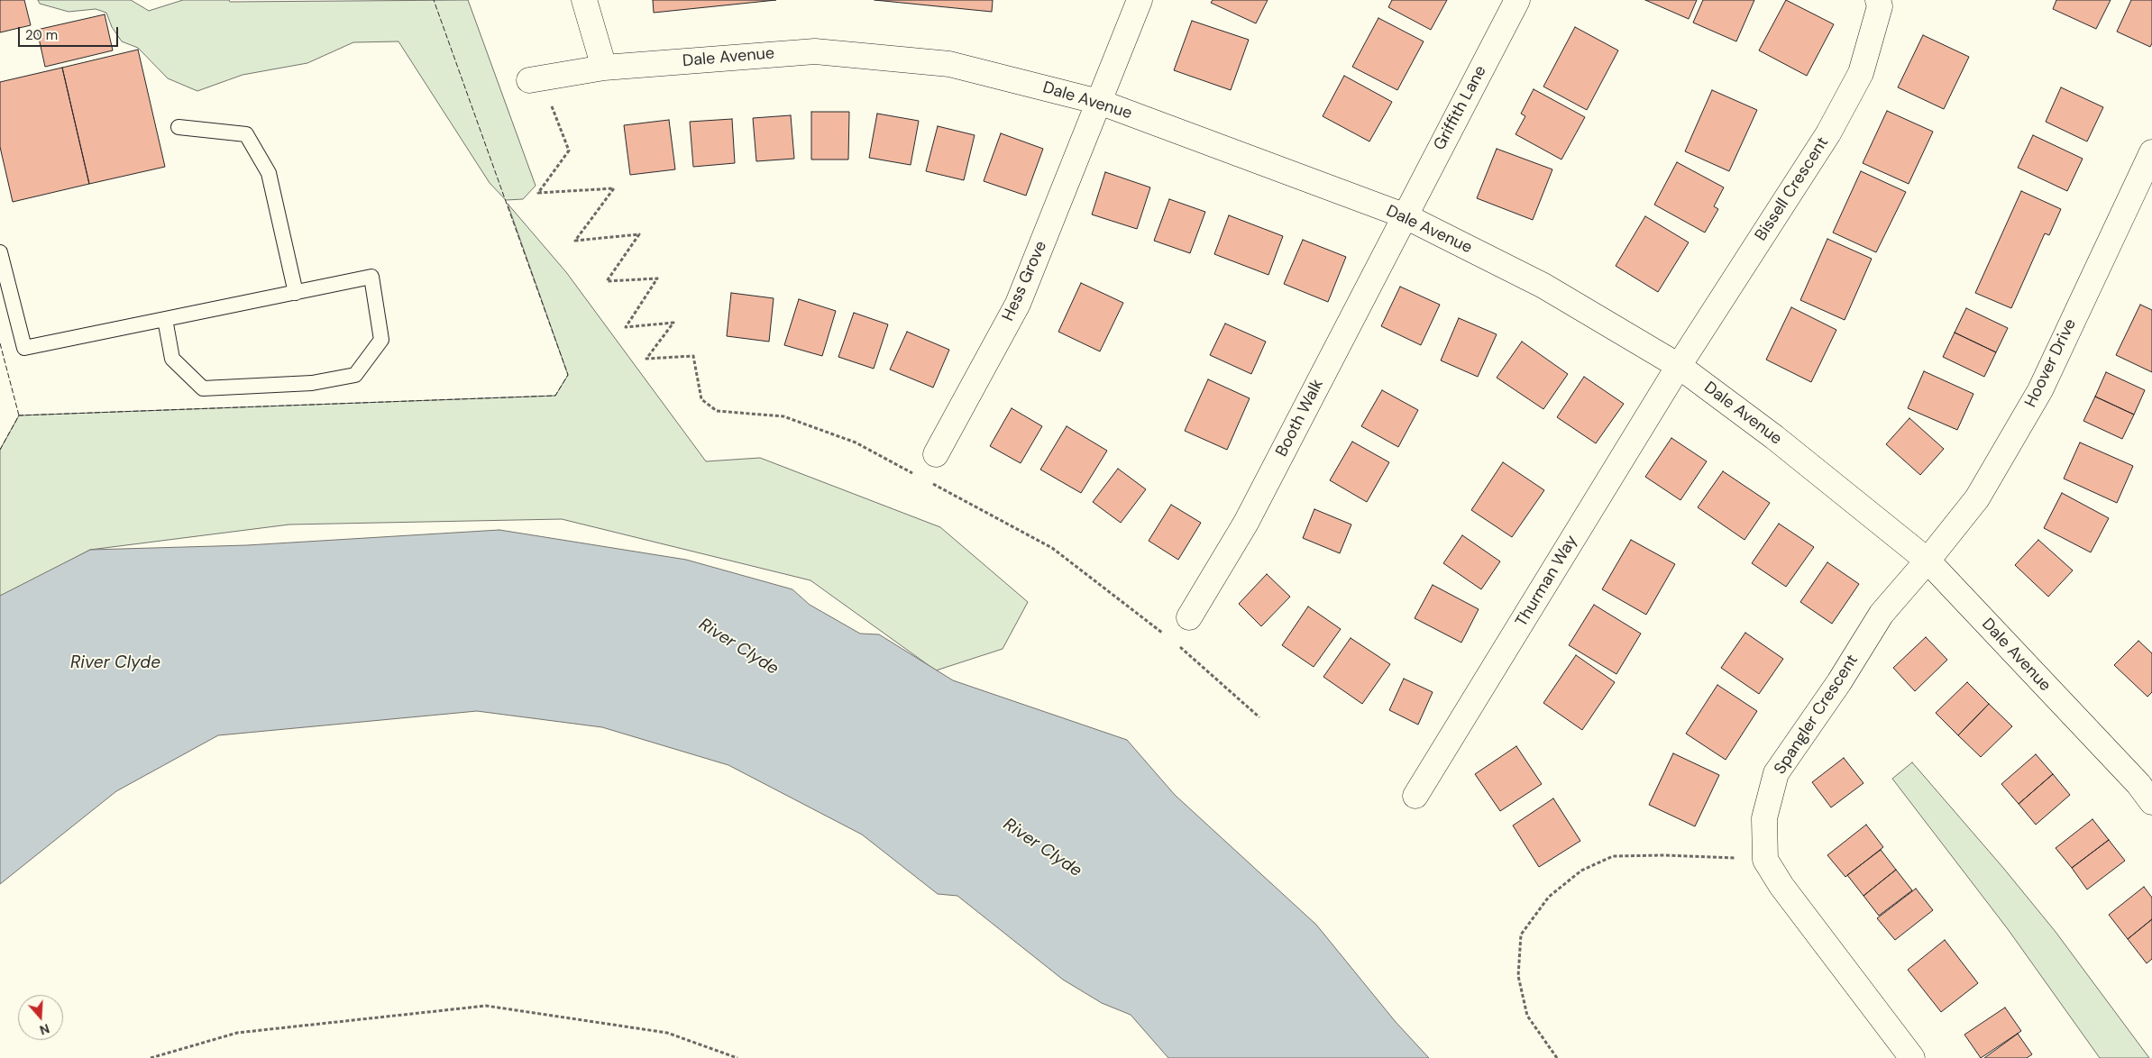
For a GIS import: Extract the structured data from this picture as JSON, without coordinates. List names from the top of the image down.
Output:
{
  "streets": {
    "street": [
      "Dale Avenue",
      "Griffith Lane",
      "Bissell Crescent",
      "Hess Grove",
      "Hoover Drive",
      "Booth Walk",
      "Thurman Way",
      "Spangler Crescent"
    ]
  },
  "crossings": [
    ["Dale Avenue", "Griffith Lane"],
    ["Dale Avenue", "Bissell Crescent"],
    ["Dale Avenue", "Hess Grove"],
    ["Dale Avenue", "Hoover Drive"],
    ["Dale Avenue", "Booth Walk"],
    ["Dale Avenue", "Thurman Way"],
    ["Dale Avenue", "Spangler Crescent"],
    ["Griffith Lane", "Booth Walk"],
    ["Bissell Crescent", "Thurman Way"],
    ["Hoover Drive", "Spangler Crescent"]
  ],
  "water": ["River Clyde"],
  "scale_bar": "20 m",
  "north": "bottom"
}
